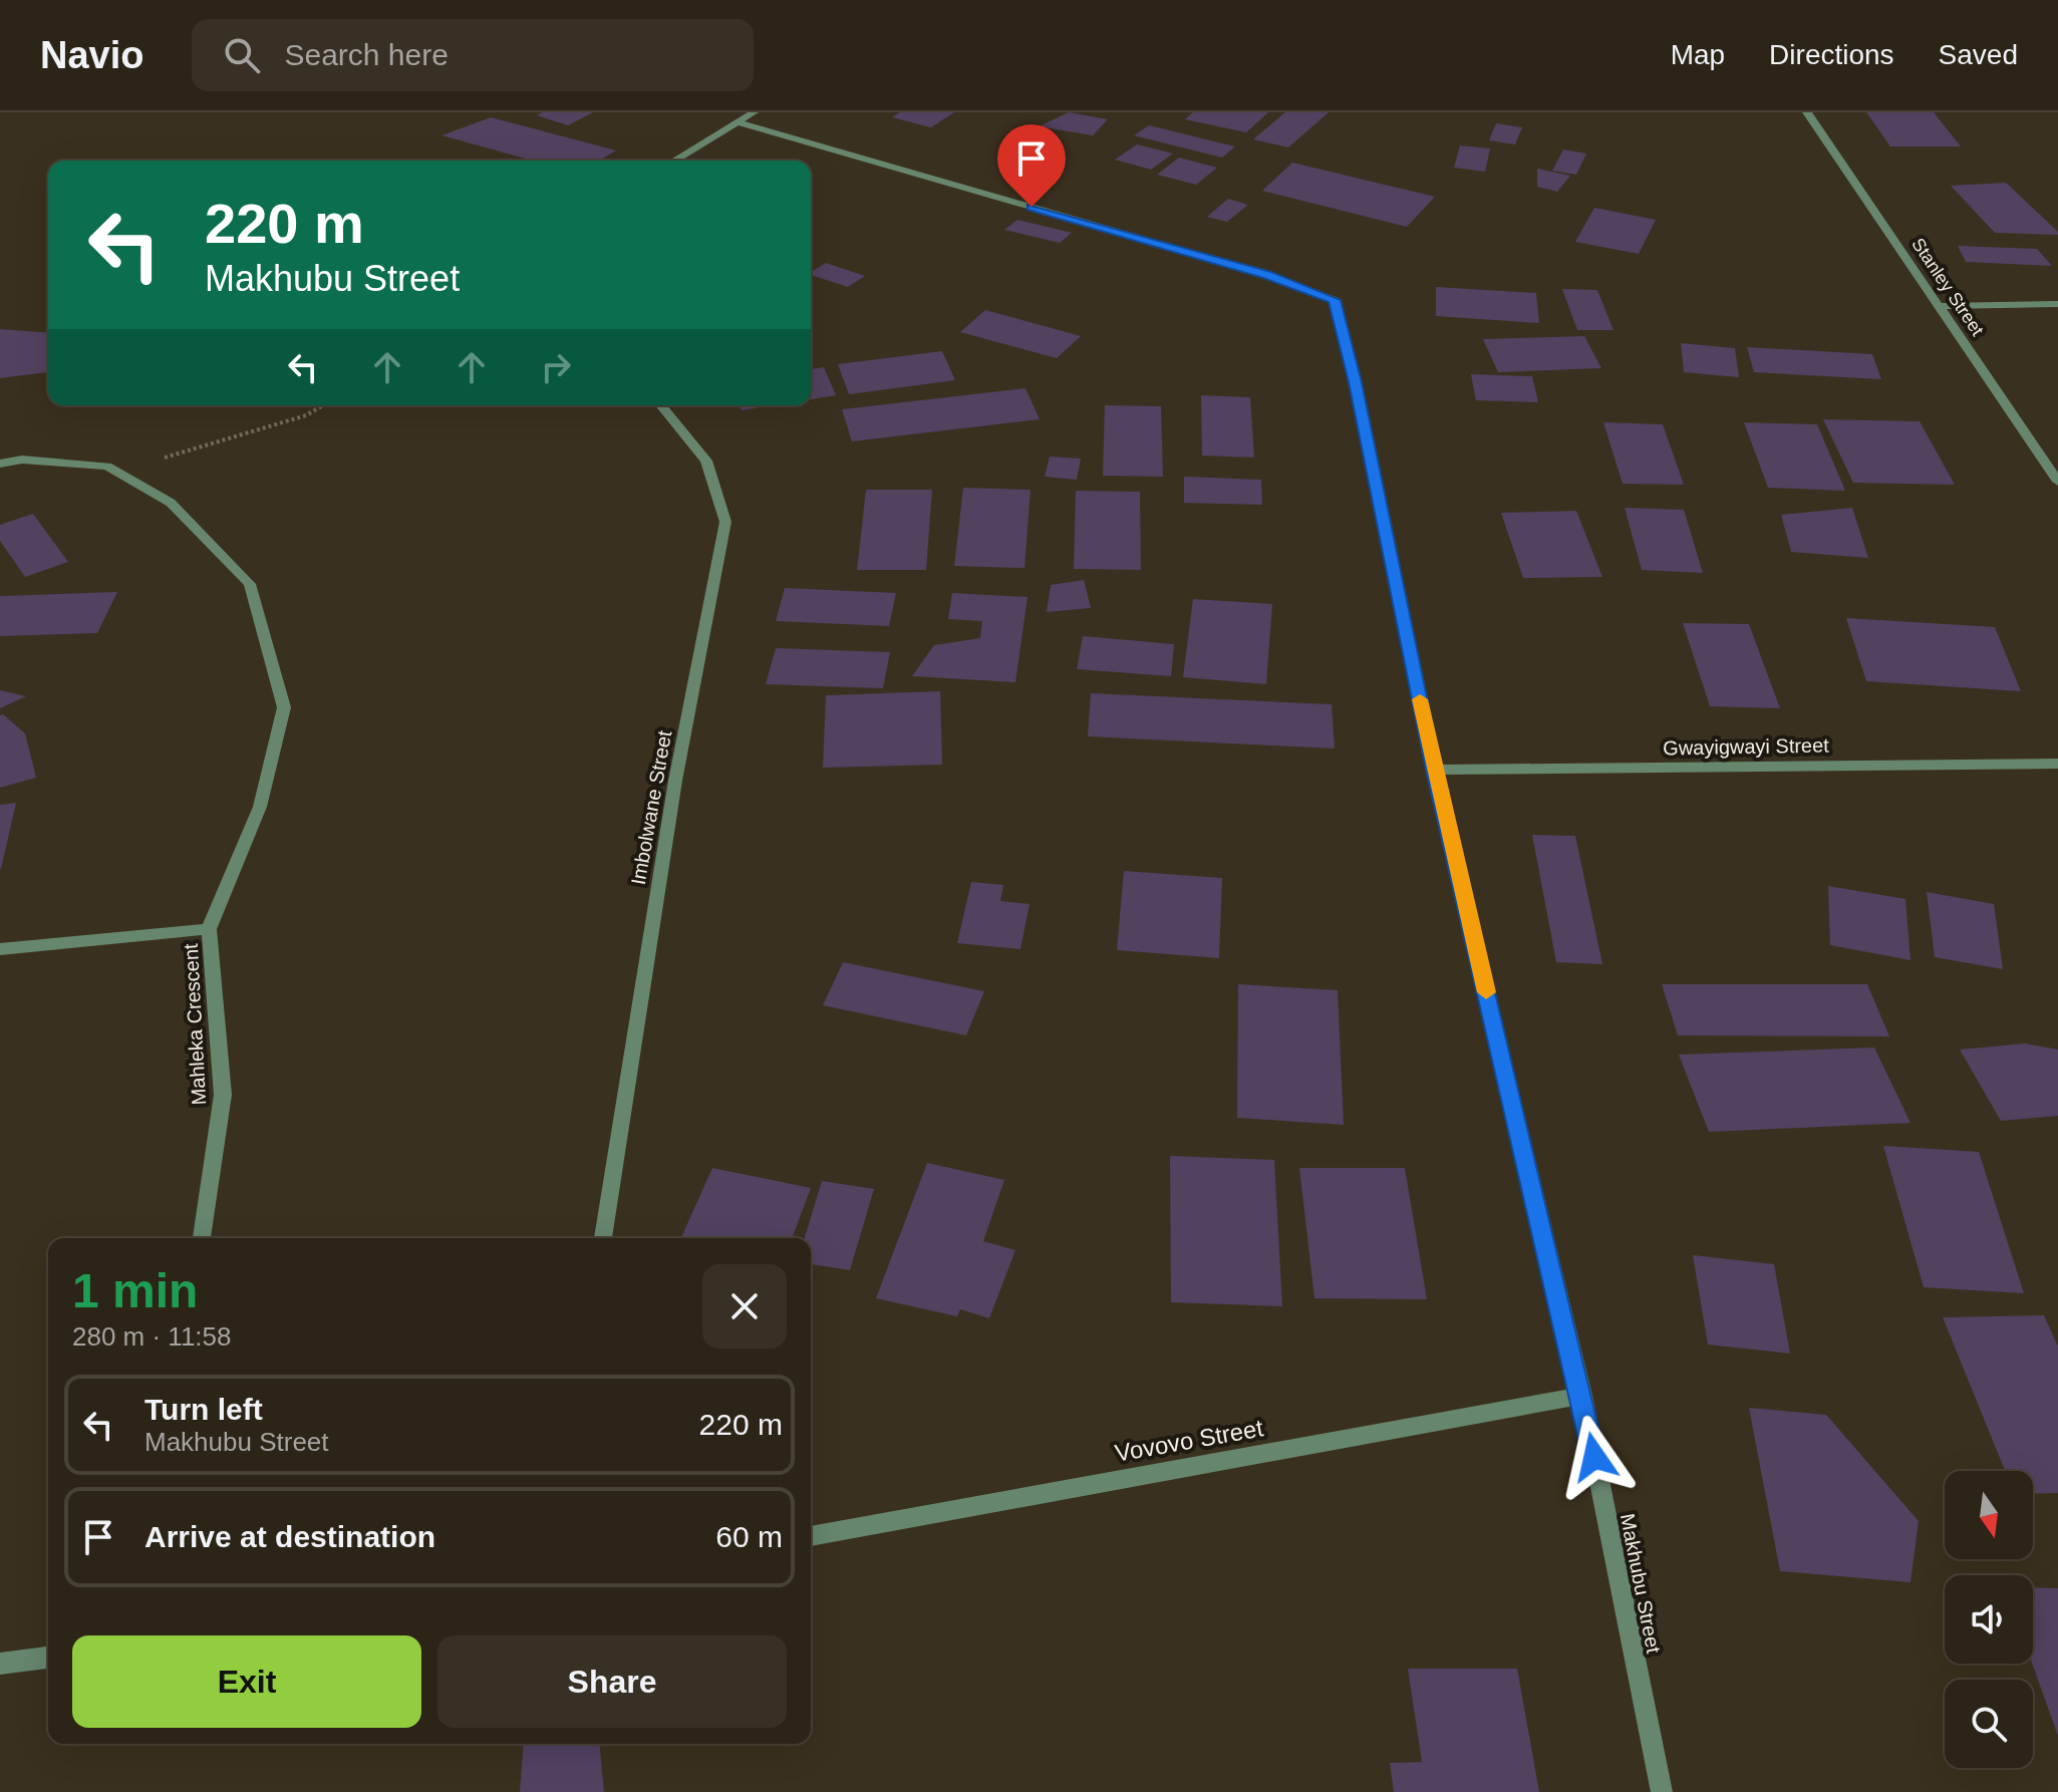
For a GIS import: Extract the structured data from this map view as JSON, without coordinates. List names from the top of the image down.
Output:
{
  "streets": {
    "street": [
      "Stanley Street",
      "Gwayigwayi Street",
      "Imbolwane Street",
      "Mahleka Crescent",
      "Vovovo Street",
      "Makhubu Street"
    ]
  },
  "crossings": [
    ["Gwayigwayi Street", "Makhubu Street"],
    ["Vovovo Street", "Makhubu Street"]
  ],
  "north": "bottom",
  "page": {
    "header": "Navio",
    "search": "Search here",
    "nav": ["Map", "Directions", "Saved"],
    "turn": ["220 m", "Makhubu Street"],
    "heading": ["1 min", "280 m · 11:58"],
    "list": [
      {
        "name": "Turn left",
        "note": "Makhubu Street",
        "value": "220 m"
      },
      {
        "name": "Arrive at destination",
        "value": "60 m"
      }
    ],
    "buttons": ["Exit", "Share"]
  }
}
